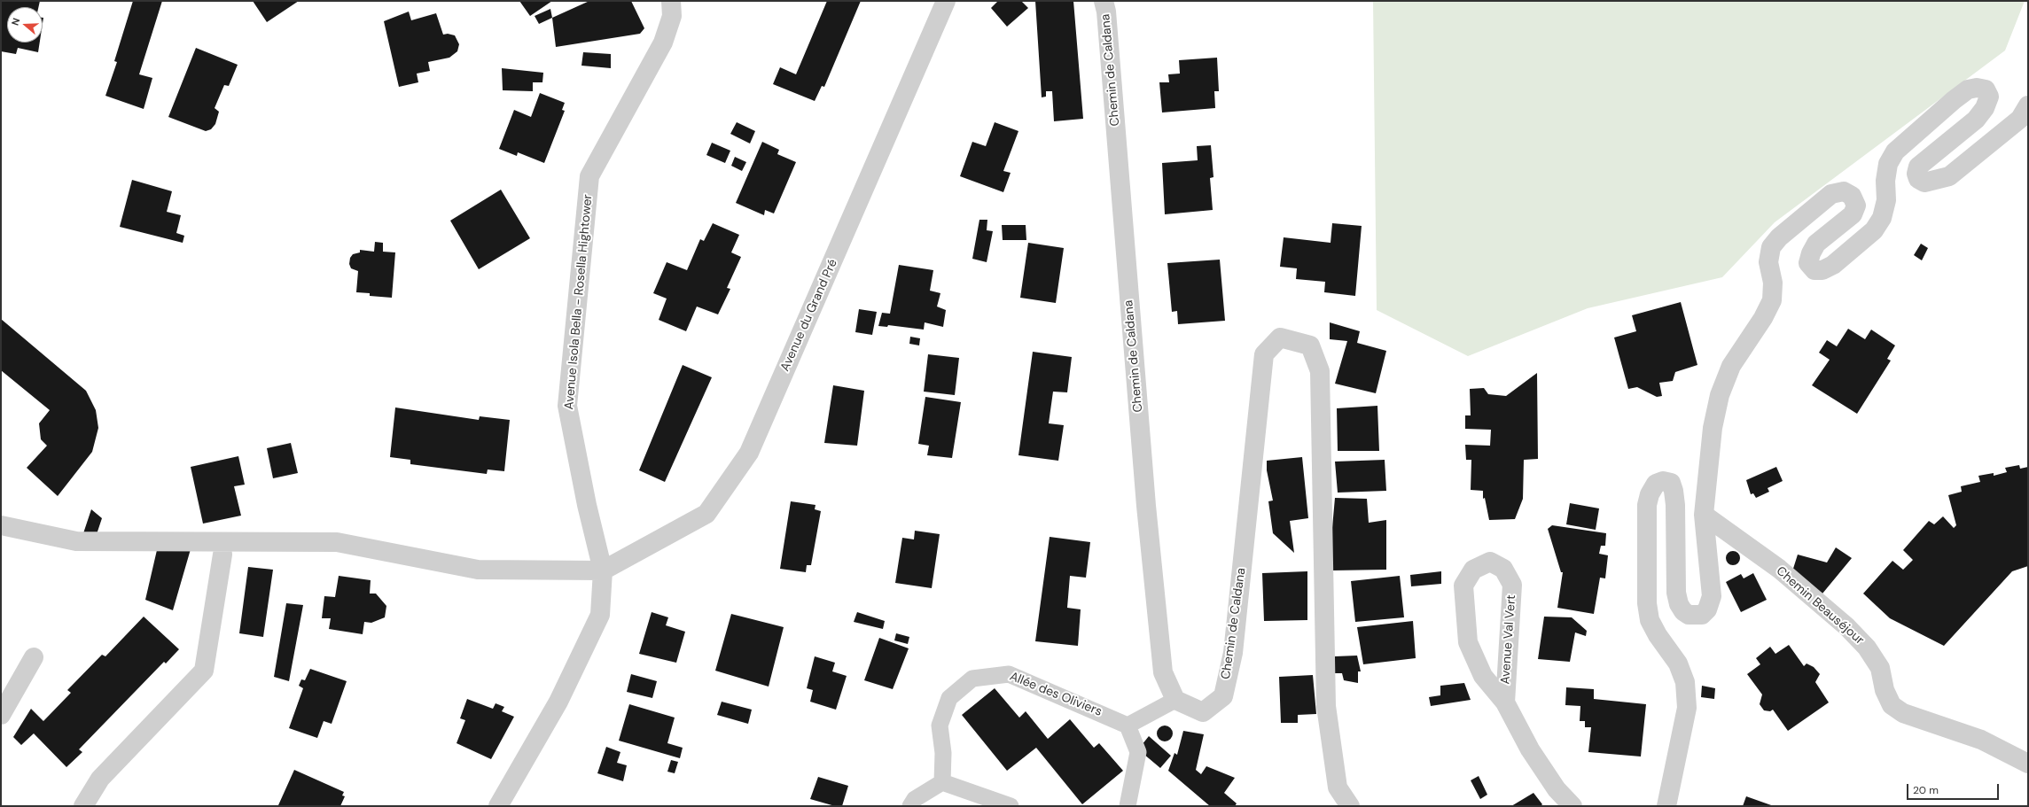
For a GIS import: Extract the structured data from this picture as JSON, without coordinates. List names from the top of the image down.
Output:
{
  "streets": {
    "street": [
      "Chemin de Caldana",
      "Avenue Isola Bella - Rosella Hightower",
      "Avenue du Grand Pré",
      "Chemin Beauséjour",
      "Avenue Val Vert"
    ],
    "lane": ["Allée des Oliviers"]
  },
  "crossings": [
    ["Avenue Isola Bella - Rosella Hightower", "Avenue du Grand Pré"]
  ],
  "scale_bar": "20 m",
  "north": "left"
}
